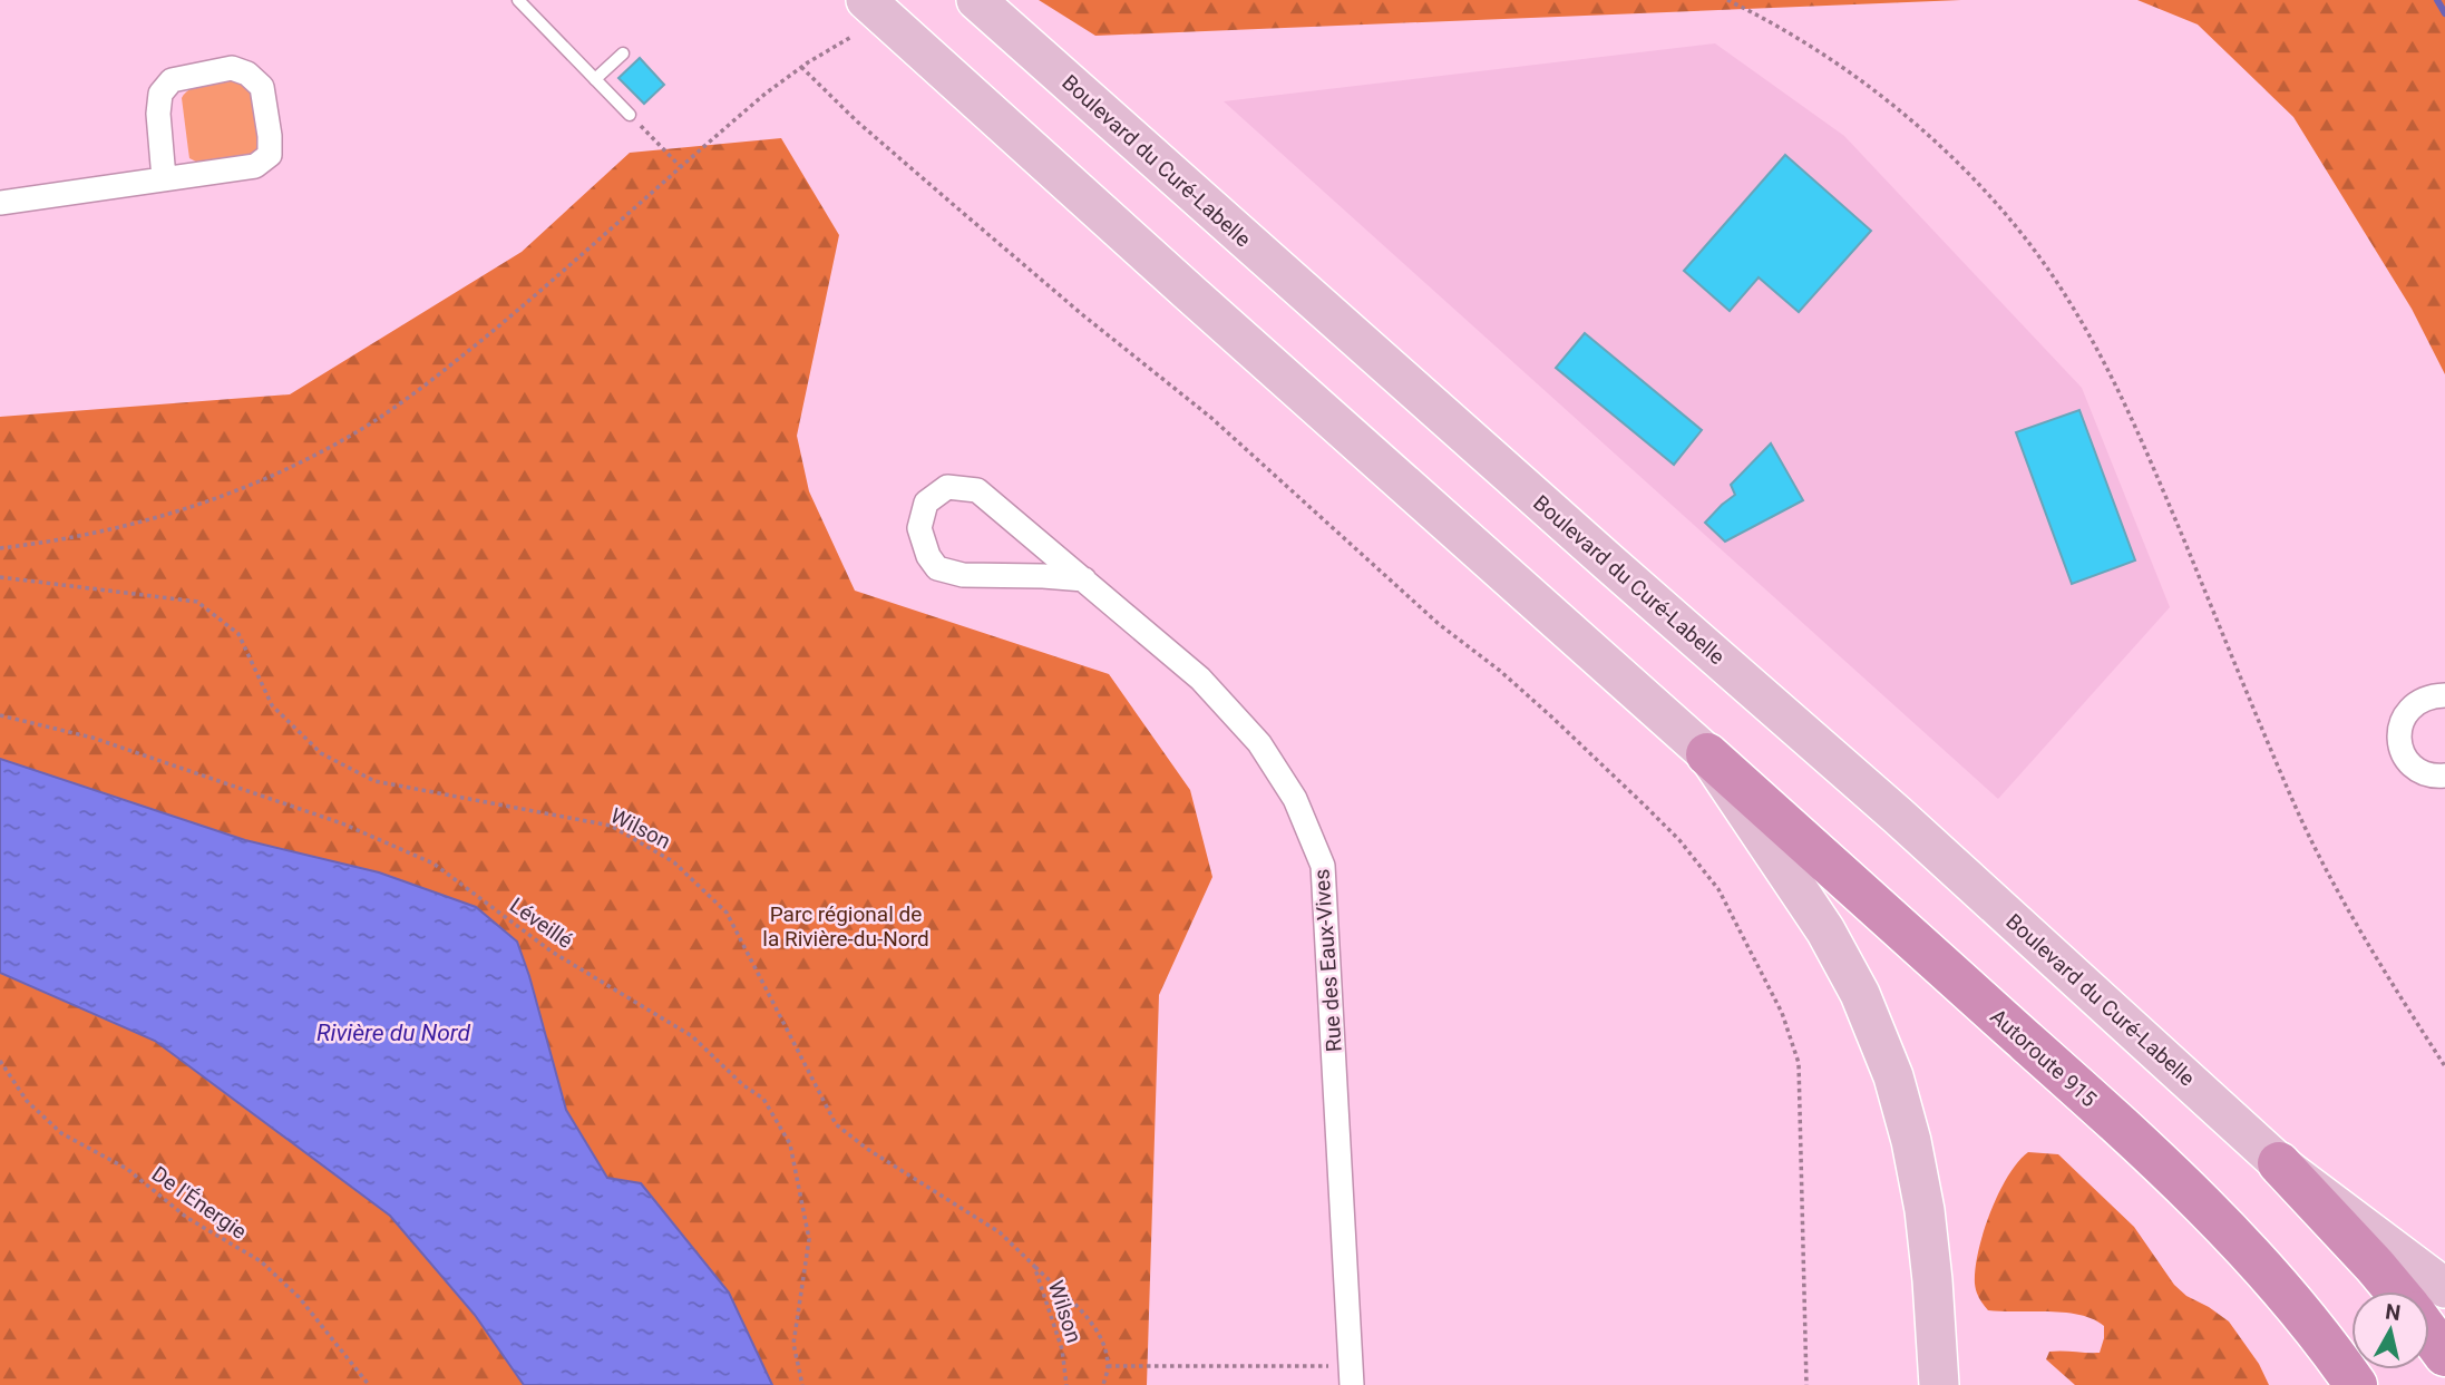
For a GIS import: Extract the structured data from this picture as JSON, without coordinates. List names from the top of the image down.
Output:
{
  "streets": {
    "highway": ["Autoroute 915"],
    "main road": ["Boulevard du Curé-Labelle"],
    "street": ["Rue des Eaux-Vives"],
    "path": ["Wilson", "Léveillé", "De l'Énergie"]
  },
  "water": ["Rivière du Nord"],
  "parks": ["Parc régional de la Rivière-du-Nord"],
  "north": "top"
}
